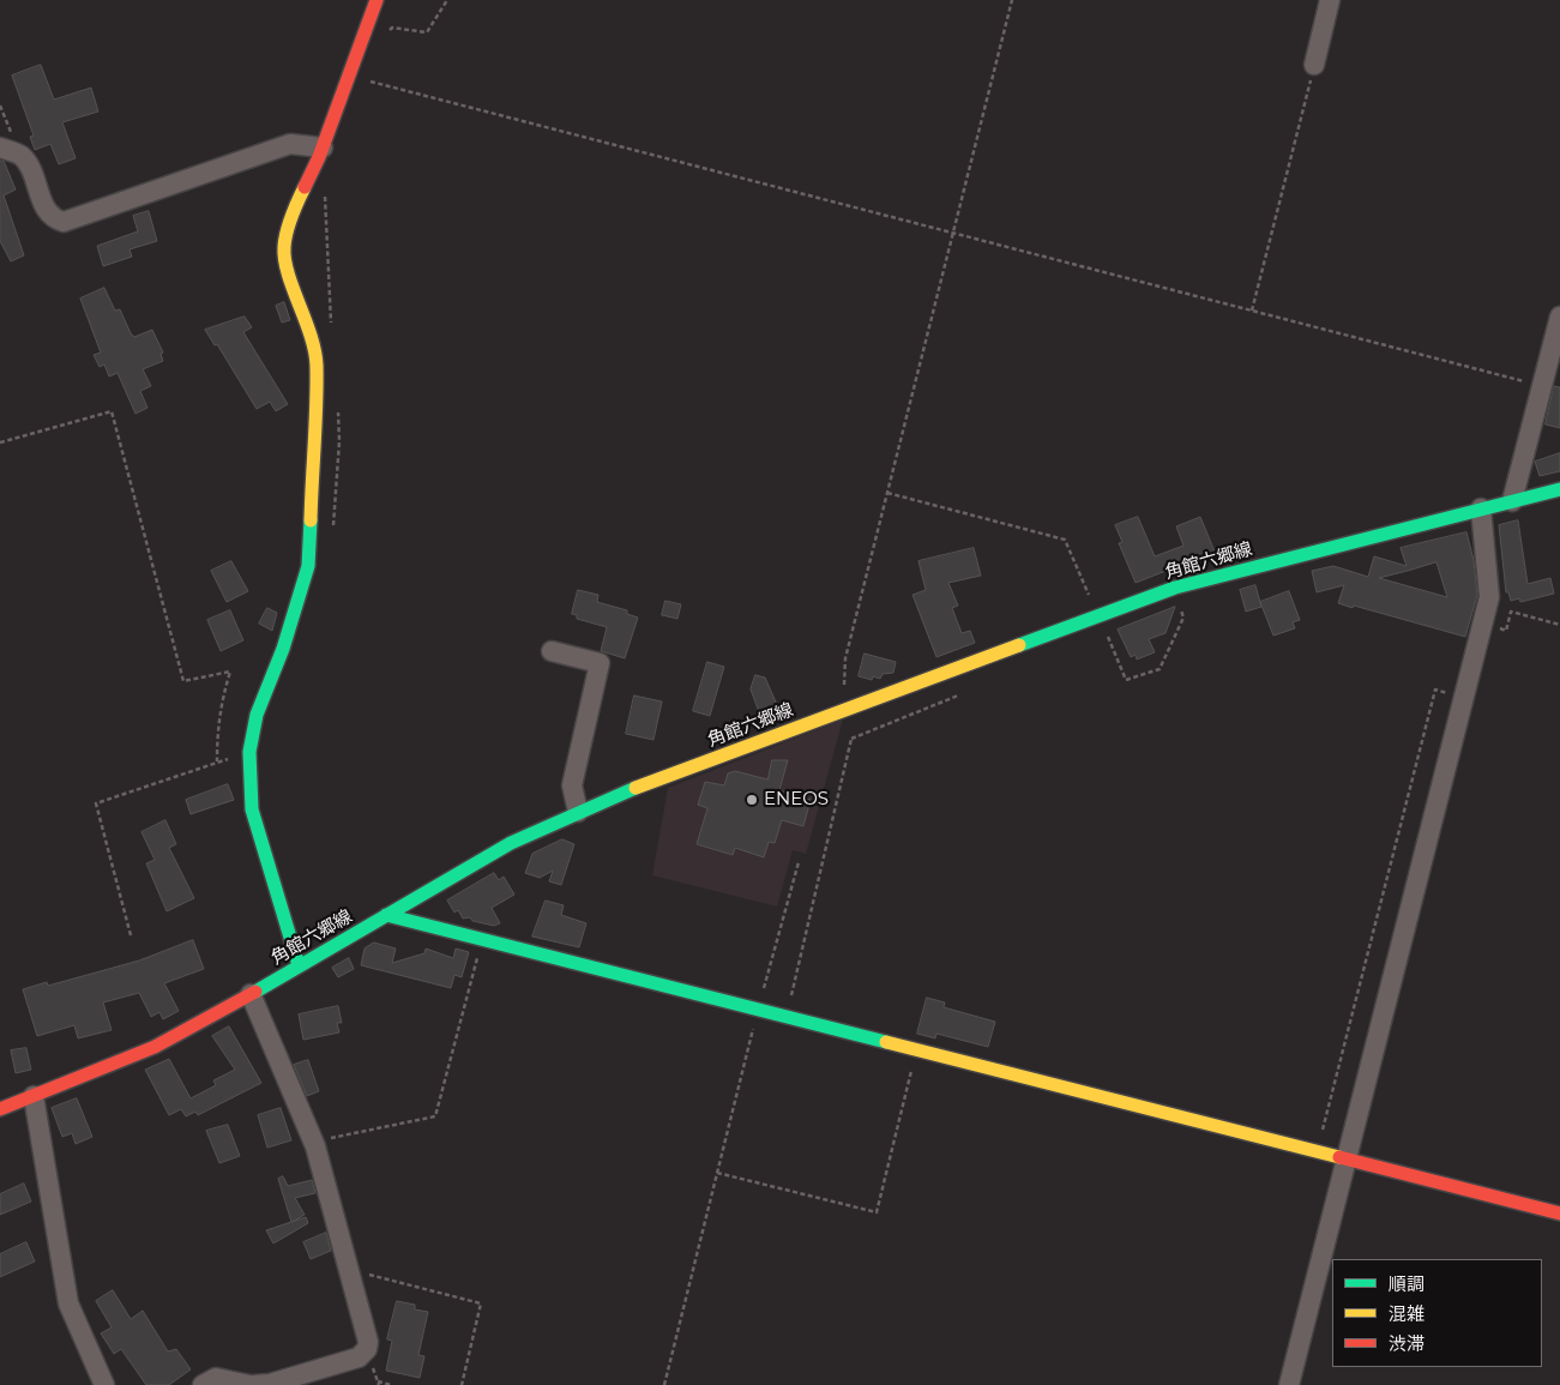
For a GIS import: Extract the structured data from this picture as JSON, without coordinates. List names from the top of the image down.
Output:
{
  "streets": {
    "street": ["角館六郷線"]
  },
  "places": ["ENEOS"],
  "legend": ["順調", "混雑", "渋滞"]
}
